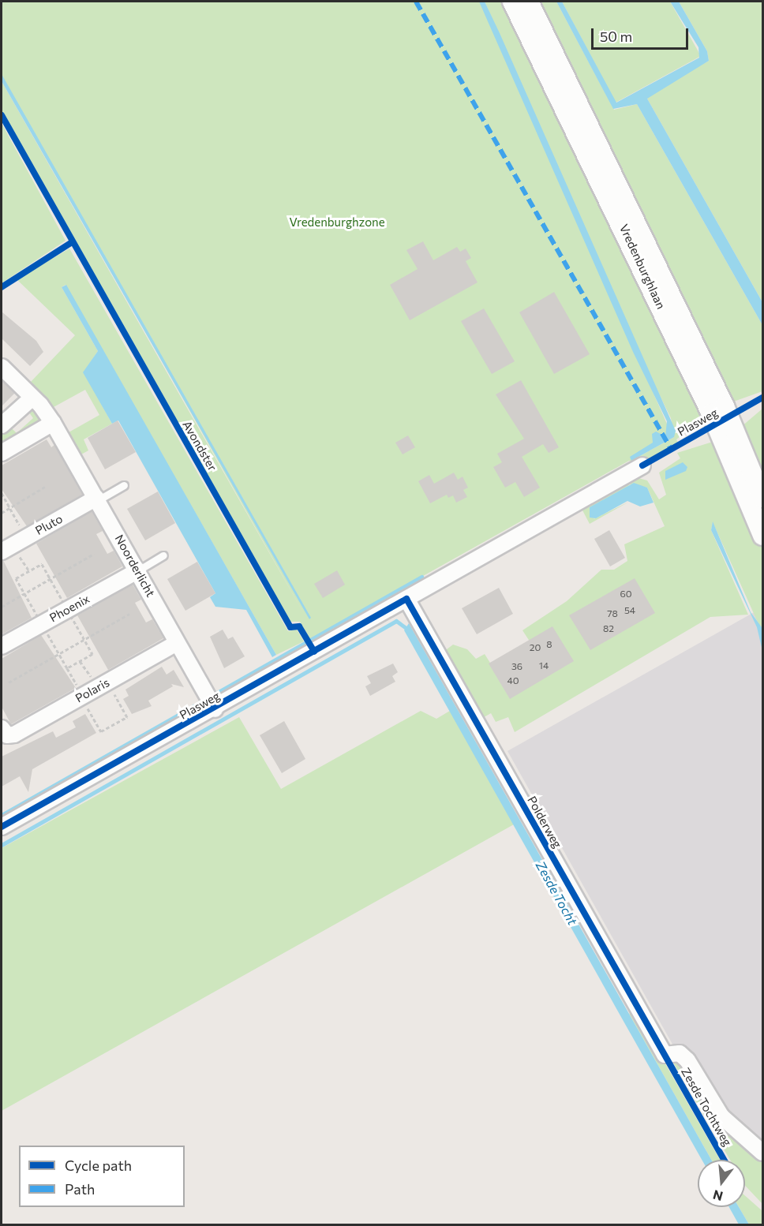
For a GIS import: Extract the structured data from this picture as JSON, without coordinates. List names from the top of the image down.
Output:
{
  "streets": {
    "street": [
      "Vredenburghlaan",
      "Plasweg",
      "Pluto",
      "Noorderlicht",
      "Phoenix",
      "Polaris",
      "Polderweg"
    ],
    "cycle path": ["Avondster", "Zesde Tochtweg"]
  },
  "crossings": [
    ["Plasweg", "Noorderlicht"],
    ["Plasweg", "Polderweg"],
    ["Pluto", "Noorderlicht"],
    ["Noorderlicht", "Phoenix"],
    ["Noorderlicht", "Polaris"]
  ],
  "water": ["Zesde Tocht"],
  "parks": ["Vredenburghzone"],
  "house_numbers": [
    "60",
    "54",
    "78",
    "82",
    "8",
    "20",
    "14",
    "36",
    "40"
  ],
  "legend": ["Cycle path", "Path"],
  "scale_bar": "50 m",
  "north": "bottom"
}
